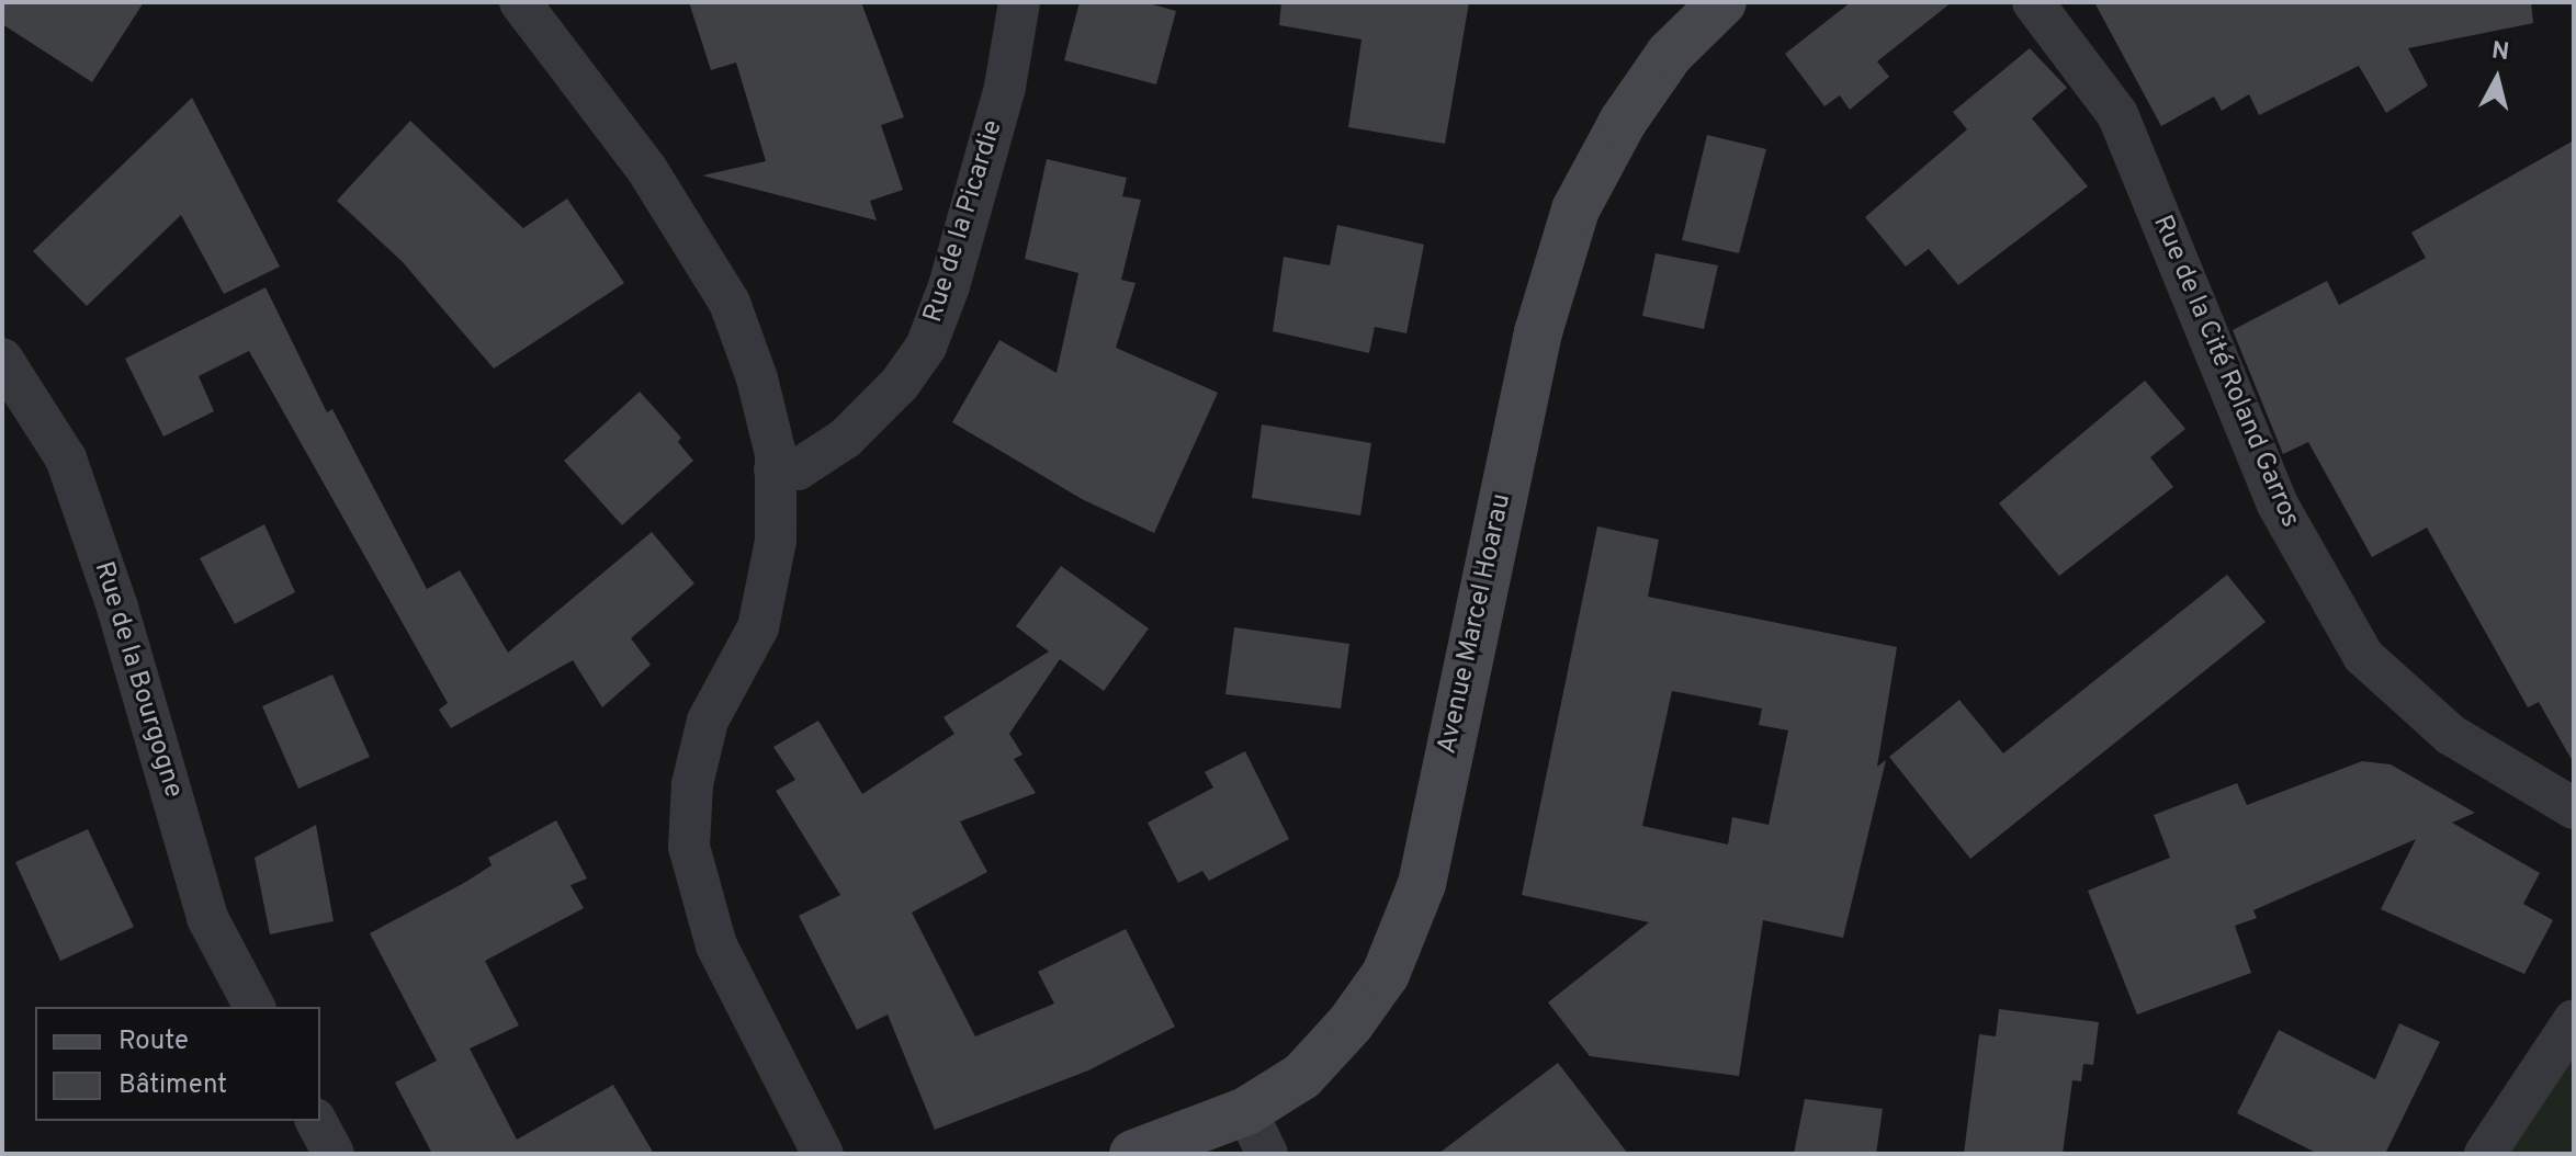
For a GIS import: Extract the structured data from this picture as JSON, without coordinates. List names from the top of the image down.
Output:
{
  "streets": {
    "main road": ["Avenue Marcel Hoarau"],
    "street": ["Rue de la Picardie", "Rue de la Cité Roland Garros", "Rue de la Bourgogne"]
  },
  "legend": ["Route", "Bâtiment"],
  "north": "top"
}
